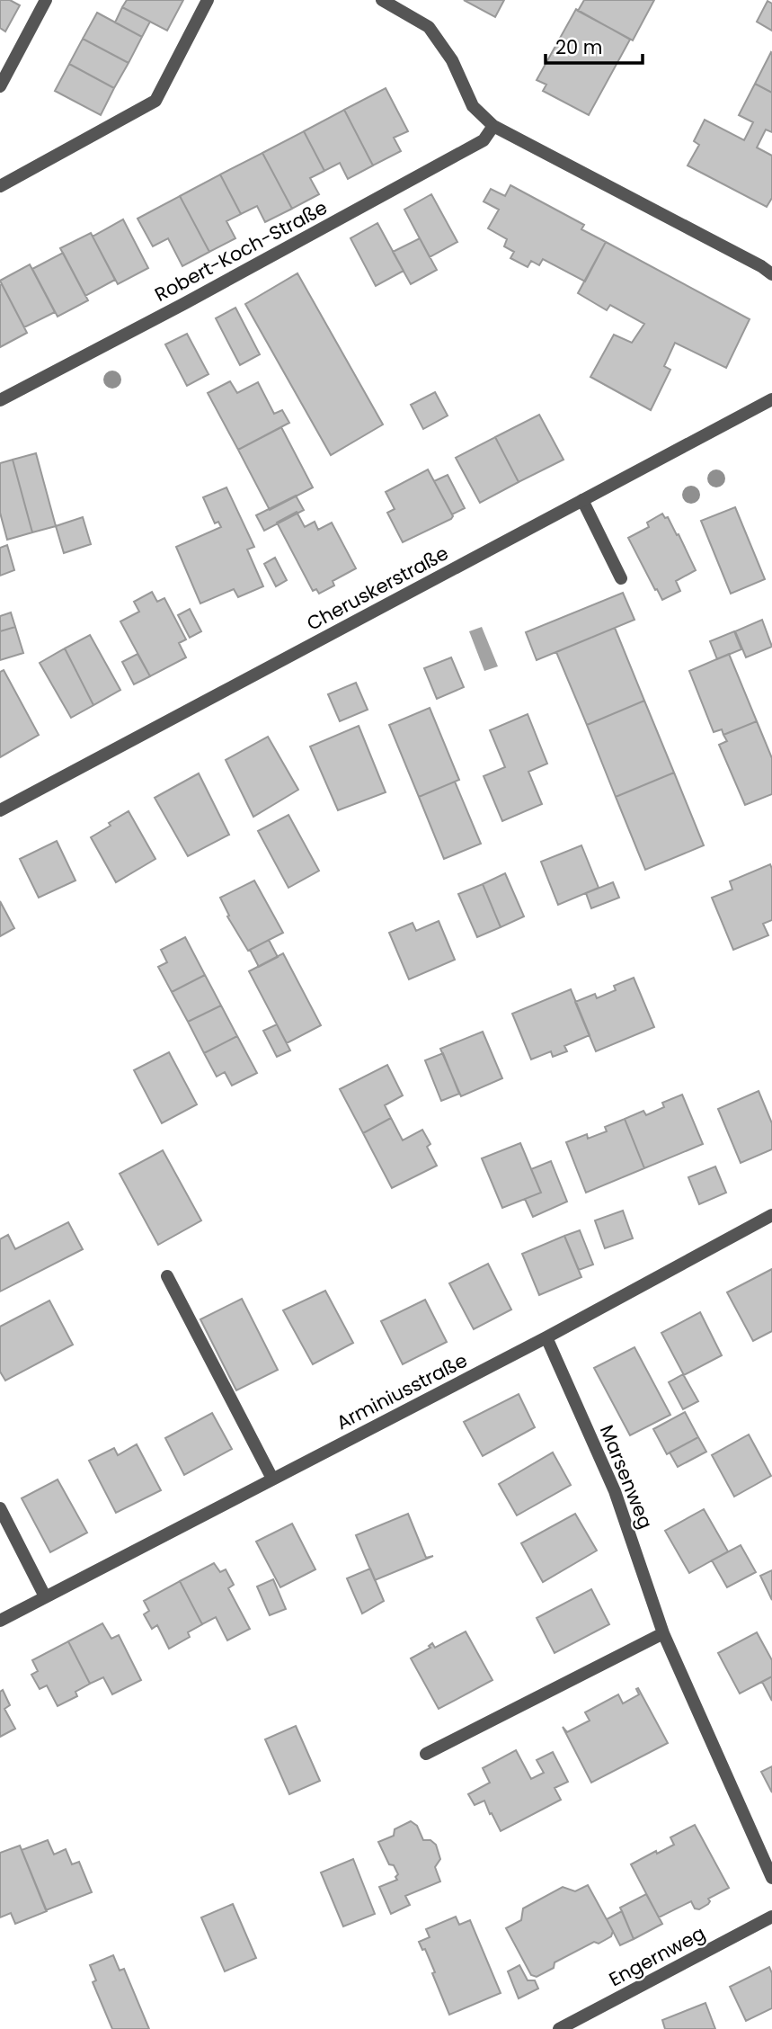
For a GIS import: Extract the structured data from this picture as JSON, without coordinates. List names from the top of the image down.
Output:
{
  "streets": {
    "street": [
      "Robert-Koch-Straße",
      "Cheruskerstraße",
      "Arminiusstraße",
      "Marsenweg",
      "Engernweg"
    ]
  },
  "crossings": [
    ["Arminiusstraße", "Marsenweg"]
  ],
  "scale_bar": "20 m"
}
